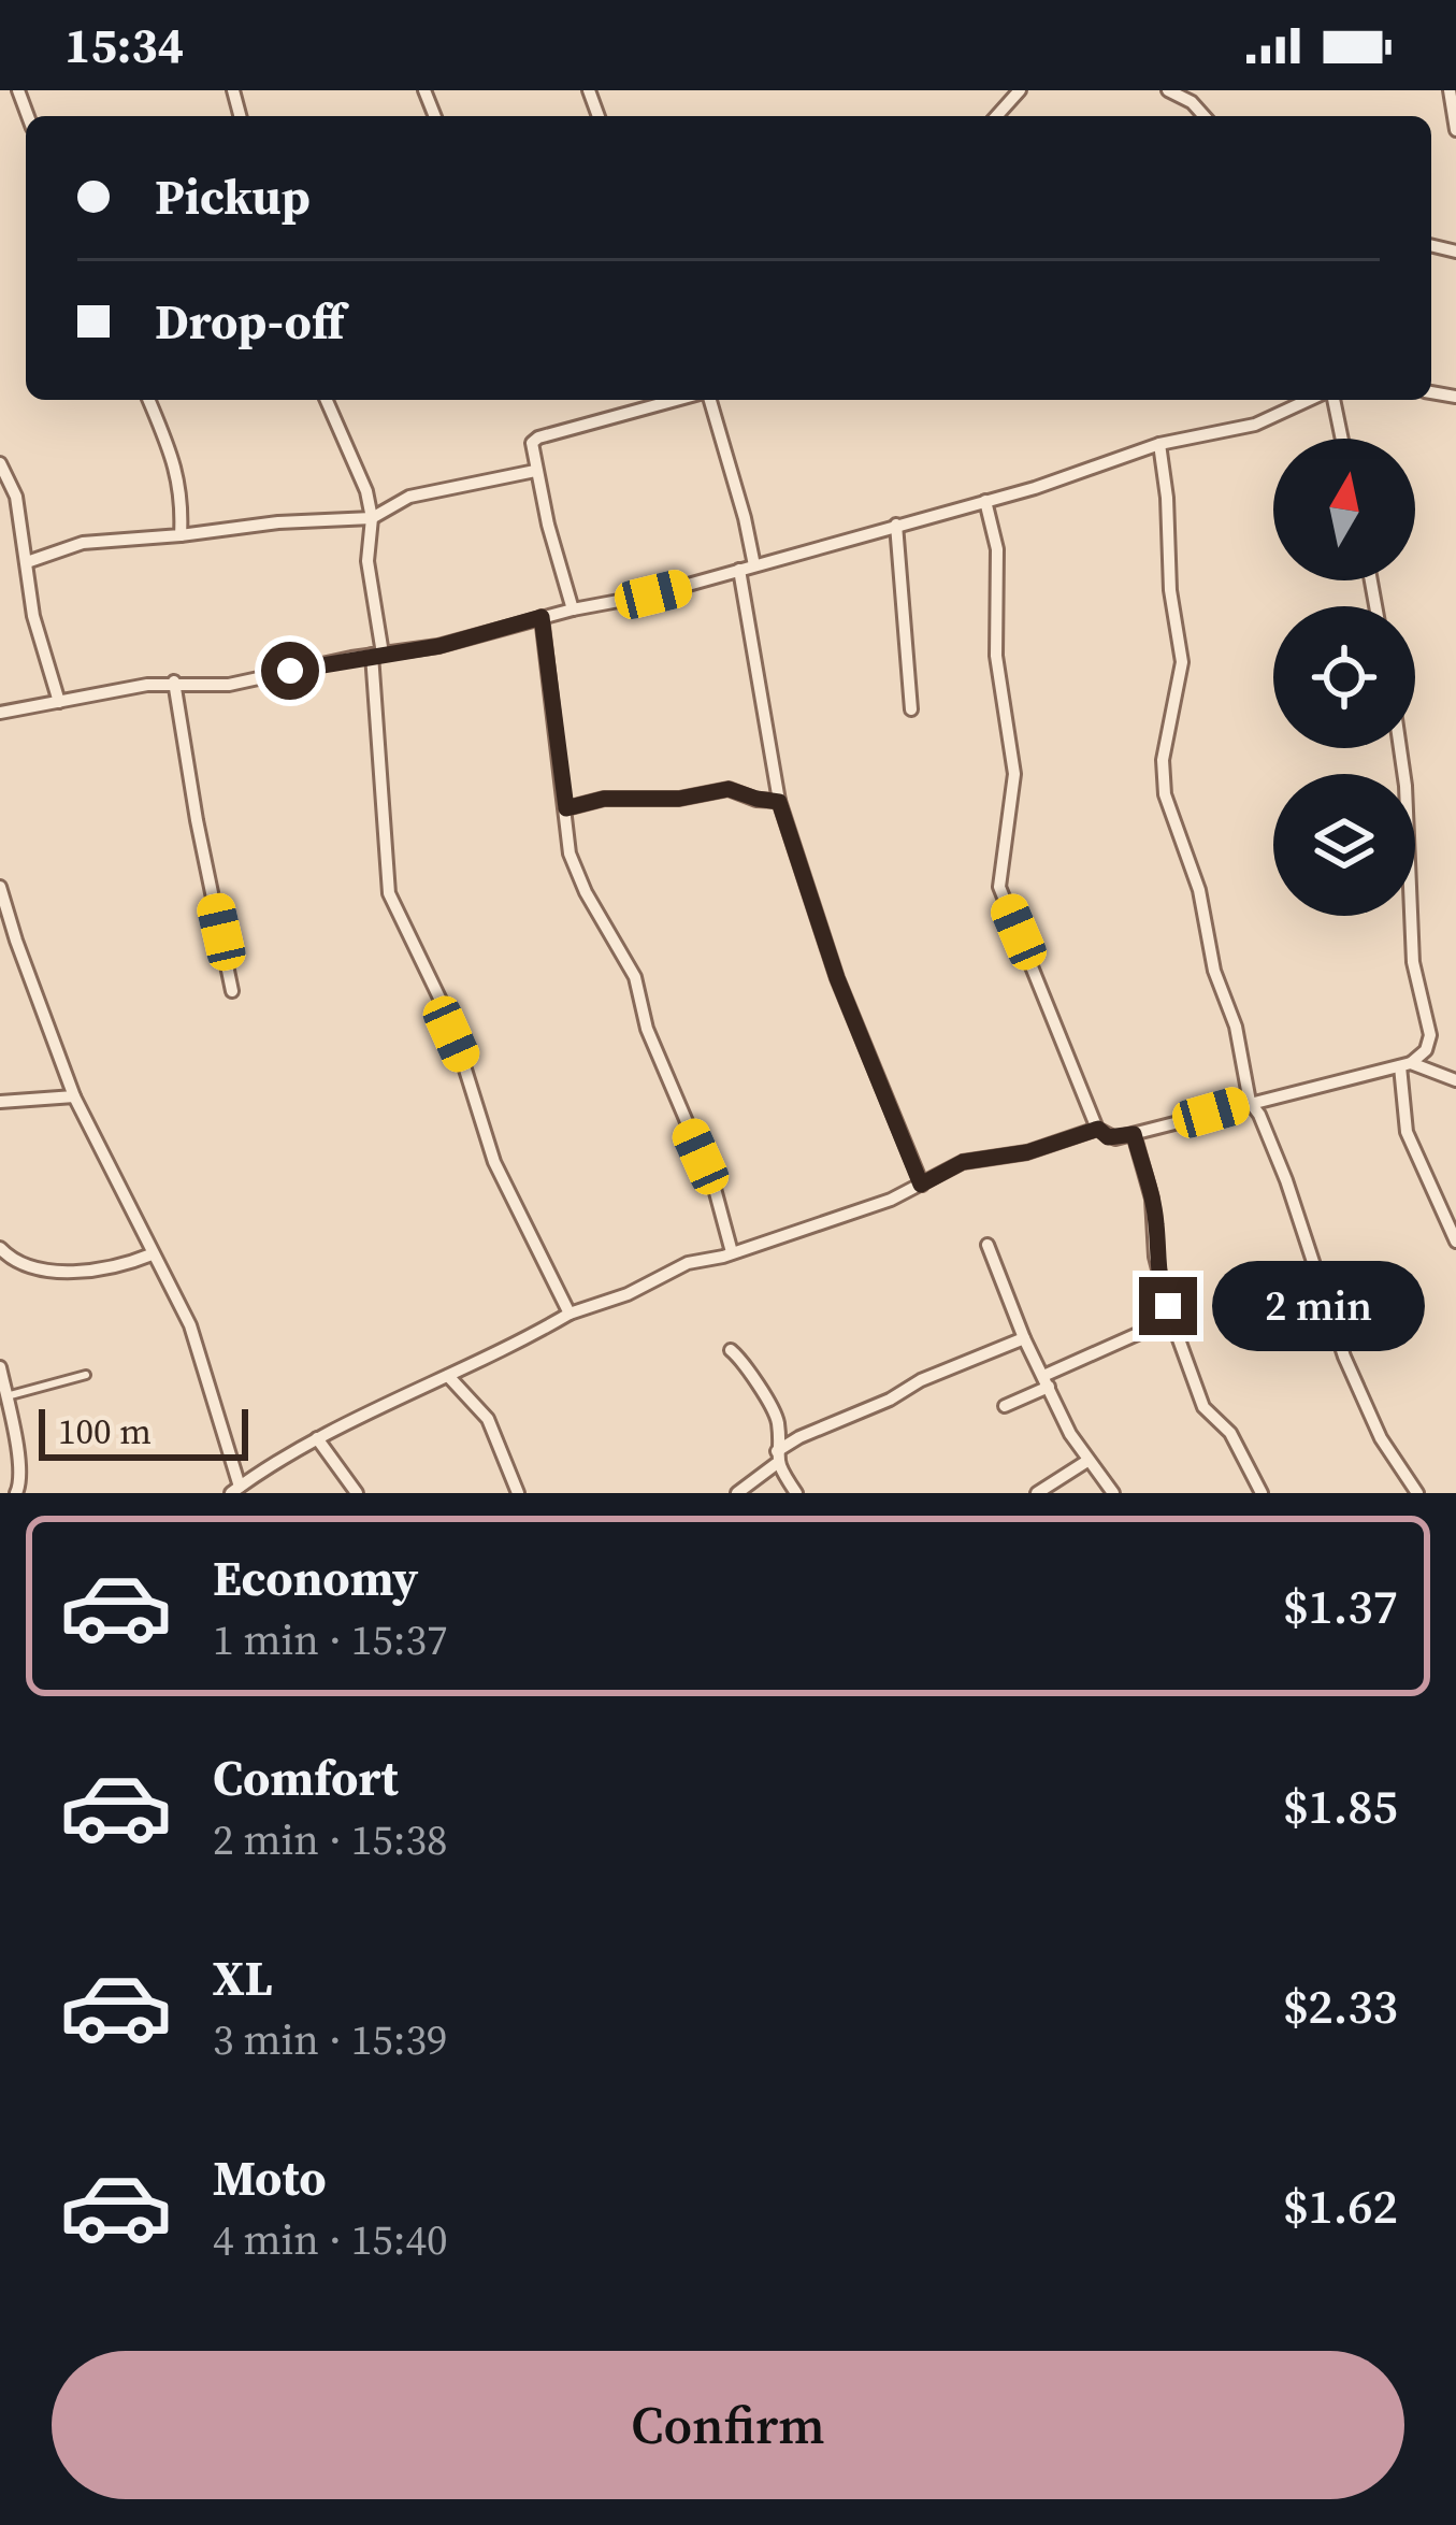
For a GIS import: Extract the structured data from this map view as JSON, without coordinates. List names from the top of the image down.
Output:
{
  "scale_bar": "100 m",
  "north": "top",
  "page": {
    "status": "15:34",
    "banner": ["Pickup", "Drop-off"],
    "bubble": "2 min",
    "scale": "100 m",
    "list": [
      {
        "name": "Economy",
        "note": "1 min · 15:37",
        "value": "$1.37"
      },
      {
        "name": "Comfort",
        "note": "2 min · 15:38",
        "value": "$1.85"
      },
      {
        "name": "XL",
        "note": "3 min · 15:39",
        "value": "$2.33"
      },
      {
        "name": "Moto",
        "note": "4 min · 15:40",
        "value": "$1.62"
      }
    ],
    "buttons": "Confirm"
  }
}
